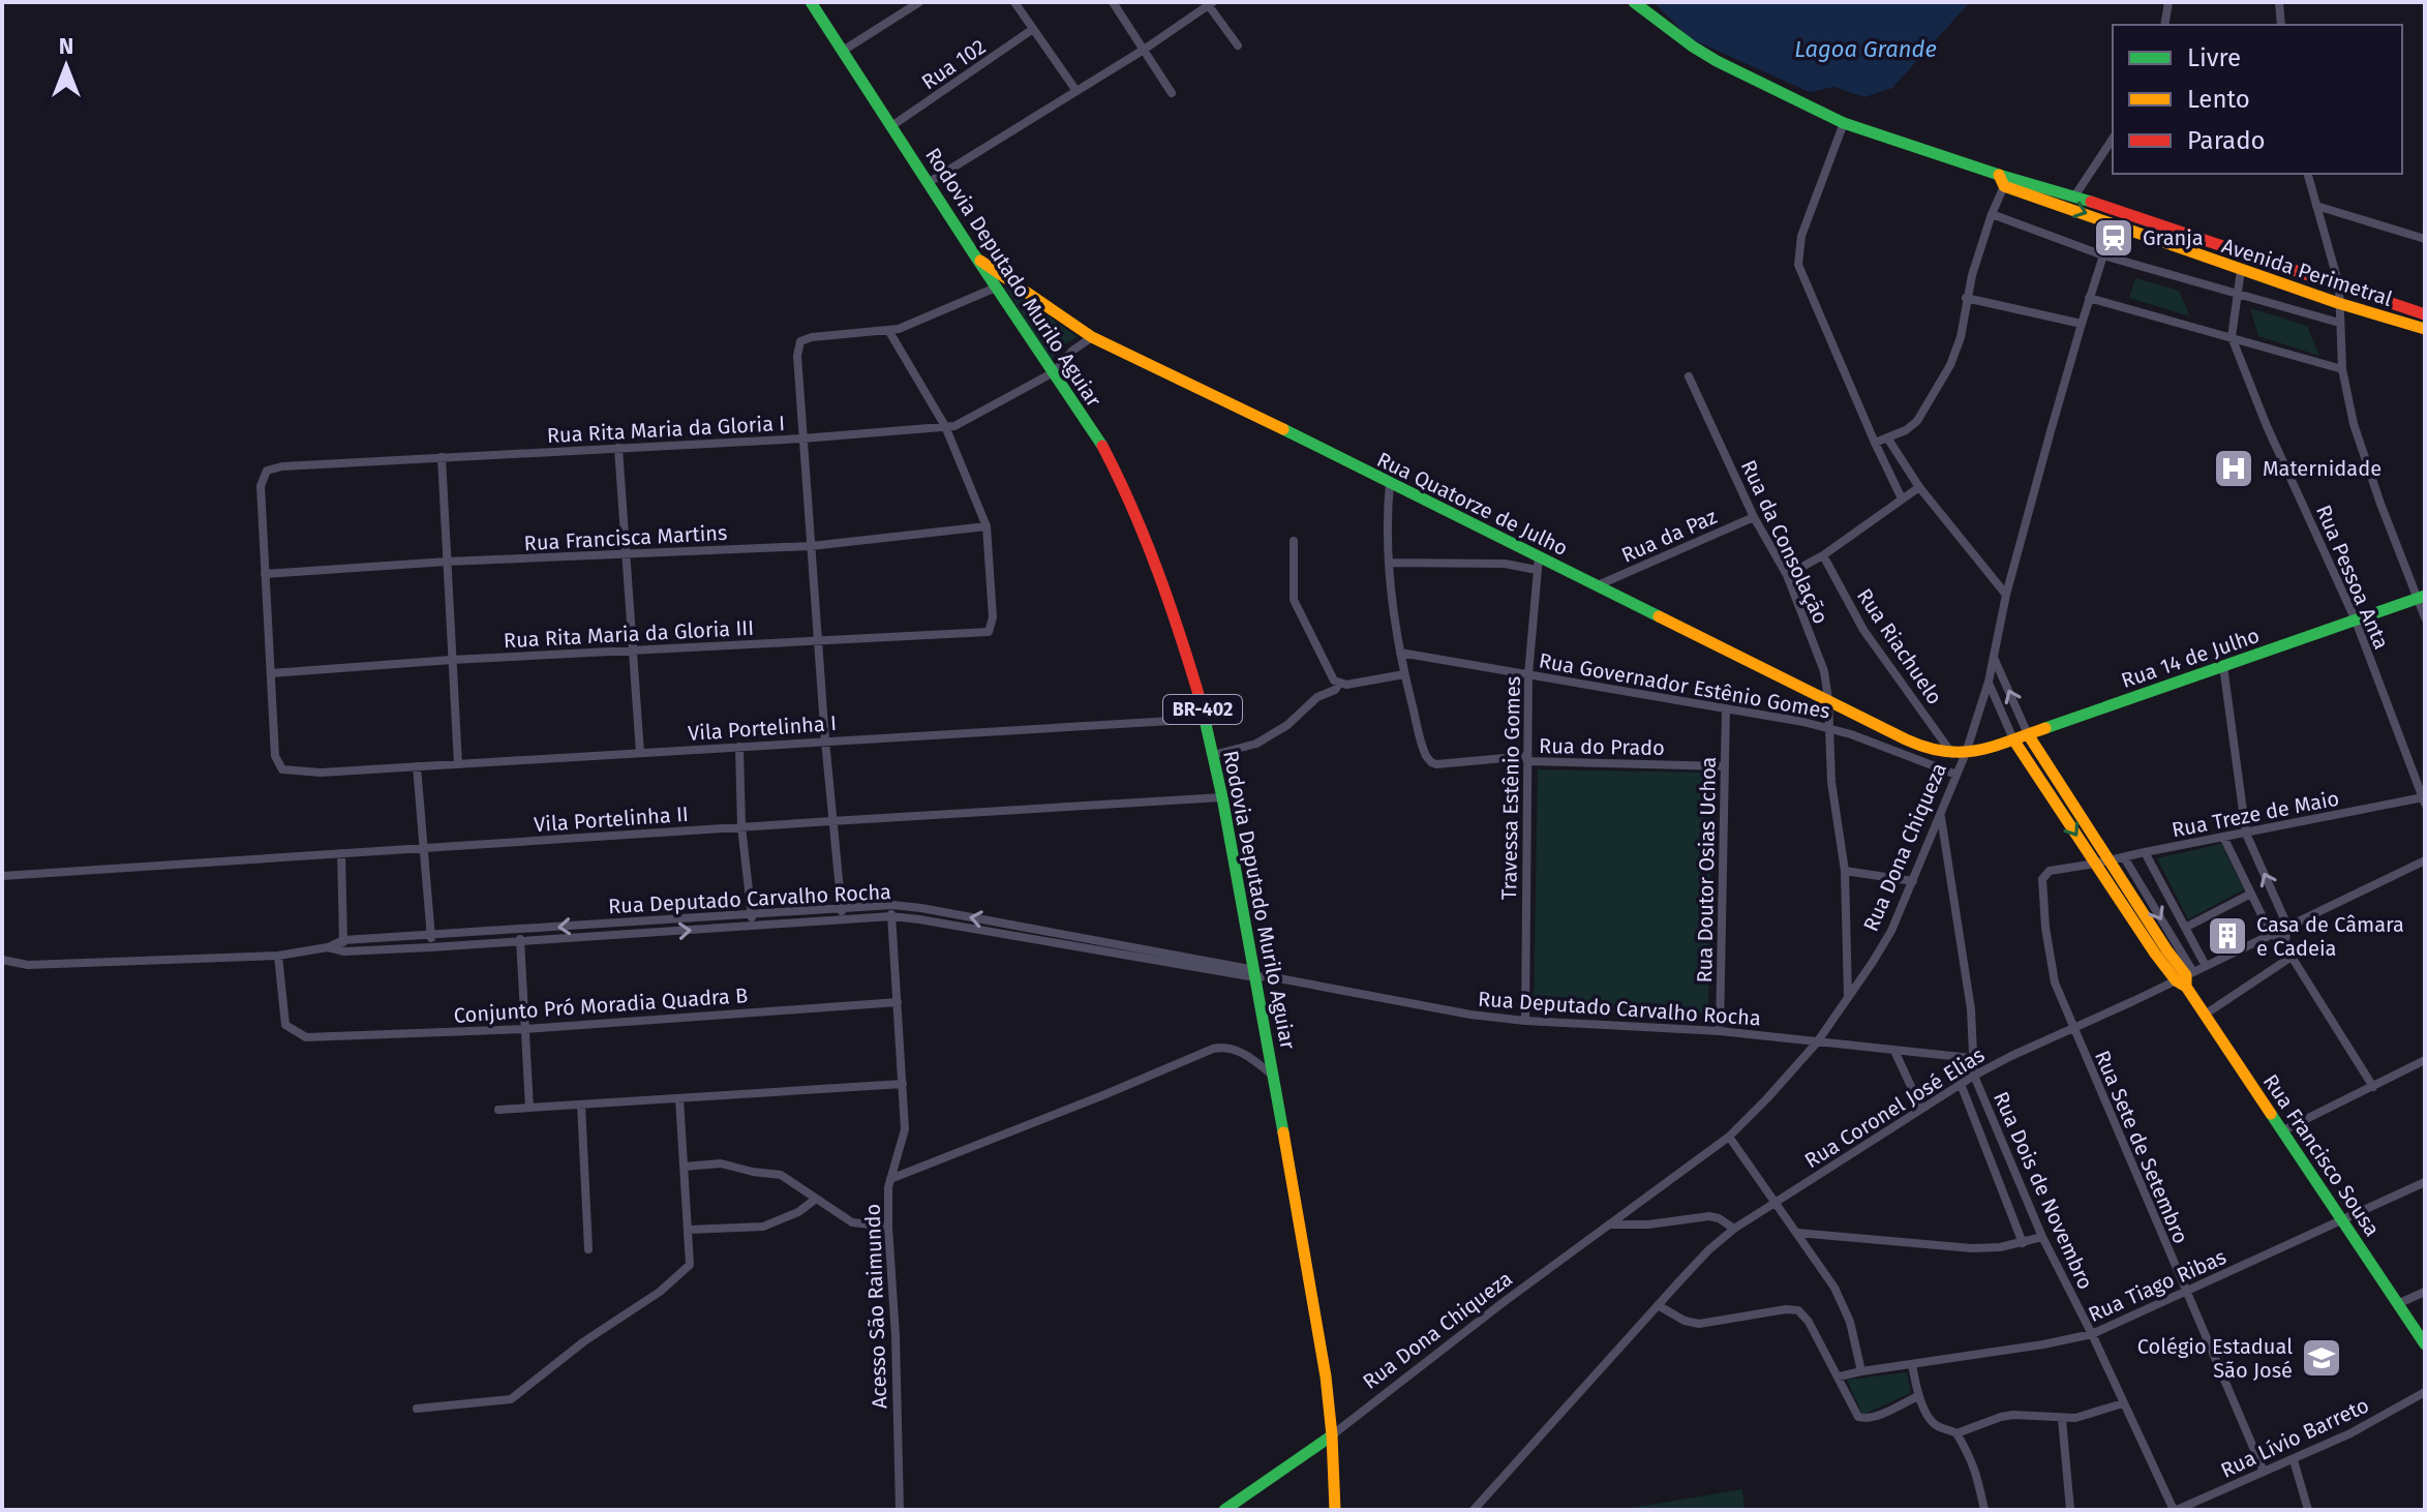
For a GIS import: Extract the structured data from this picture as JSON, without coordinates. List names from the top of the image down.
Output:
{
  "streets": {
    "main road": [
      "Avenida Perimetral",
      "Rodovia Deputado Murilo Aguiar",
      "Rua Quatorze de Julho",
      "Rua 14 de Julho",
      "BR-402",
      "Rua Dona Chiqueza",
      "Rua Francisco Sousa"
    ],
    "street": [
      "Rua 102",
      "Rua Rita Maria da Gloria I",
      "Rua da Paz",
      "Rua Francisca Martins",
      "Rua da Consolação",
      "Rua Pessoa Anta",
      "Rua Rita Maria da Gloria III",
      "Rua Riachuelo",
      "Rua Governador Estênio Gomes",
      "Vila Portelinha I",
      "Rua do Prado",
      "Travessa Estênio Gomes",
      "Rua Treze de Maio",
      "Vila Portelinha II",
      "Rua Doutor Osias Uchoa",
      "Rua Deputado Carvalho Rocha",
      "Conjunto Pró Moradia Quadra B",
      "Rua Coronel José Elias",
      "Rua Sete de Setembro",
      "Rua Dois de Novembro",
      "Rua Tiago Ribas",
      "Acesso São Raimundo",
      "Rua Lívio Barreto"
    ]
  },
  "crossings": [
    ["Rua 102", "Rodovia Deputado Murilo Aguiar"],
    ["Avenida Perimetral", "Rua Pessoa Anta"],
    ["Rodovia Deputado Murilo Aguiar", "Rua Rita Maria da Gloria I"],
    ["Rodovia Deputado Murilo Aguiar", "Rua Quatorze de Julho"],
    ["Rodovia Deputado Murilo Aguiar", "Vila Portelinha I"],
    ["Rodovia Deputado Murilo Aguiar", "Vila Portelinha II"],
    ["Rodovia Deputado Murilo Aguiar", "Rua Dona Chiqueza"],
    ["Rodovia Deputado Murilo Aguiar", "Rua Deputado Carvalho Rocha"],
    ["Rua Rita Maria da Gloria I", "Rua Quatorze de Julho"],
    ["Rua Rita Maria da Gloria I", "Rua Francisca Martins"],
    ["Rua Quatorze de Julho", "Rua da Paz"],
    ["Rua Quatorze de Julho", "Rua da Consolação"],
    ["Rua Quatorze de Julho", "Rua Riachuelo"],
    ["Rua Quatorze de Julho", "Rua 14 de Julho"],
    ["Rua Quatorze de Julho", "Travessa Estênio Gomes"],
    ["Rua Quatorze de Julho", "Rua Dona Chiqueza"],
    ["Rua da Paz", "Rua da Consolação"],
    ["Rua Francisca Martins", "Rua Rita Maria da Gloria III"],
    ["Rua da Consolação", "Rua Governador Estênio Gomes"],
    ["Rua da Consolação", "Rua Dona Chiqueza"],
    ["Rua Pessoa Anta", "Rua 14 de Julho"],
    ["Rua Pessoa Anta", "Rua Treze de Maio"],
    ["Rua Rita Maria da Gloria III", "Vila Portelinha I"],
    ["Rua 14 de Julho", "Rua Dona Chiqueza"],
    ["Rua 14 de Julho", "Rua Francisco Sousa"],
    ["Rua Governador Estênio Gomes", "Travessa Estênio Gomes"],
    ["Rua Governador Estênio Gomes", "Rua Dona Chiqueza"],
    ["Rua Governador Estênio Gomes", "Rua Doutor Osias Uchoa"],
    ["Rua do Prado", "Travessa Estênio Gomes"],
    ["Rua do Prado", "Rua Doutor Osias Uchoa"],
    ["Travessa Estênio Gomes", "Rua Deputado Carvalho Rocha"],
    ["Rua Treze de Maio", "Rua Sete de Setembro"],
    ["Rua Treze de Maio", "Rua Francisco Sousa"],
    ["Rua Dona Chiqueza", "Rua Deputado Carvalho Rocha"],
    ["Rua Dona Chiqueza", "Rua Francisco Sousa"],
    ["Rua Dona Chiqueza", "Rua Dois de Novembro"],
    ["Rua Doutor Osias Uchoa", "Rua Deputado Carvalho Rocha"],
    ["Rua Deputado Carvalho Rocha", "Conjunto Pró Moradia Quadra B"],
    ["Rua Deputado Carvalho Rocha", "Rua Dois de Novembro"],
    ["Rua Deputado Carvalho Rocha", "Acesso São Raimundo"],
    ["Conjunto Pró Moradia Quadra B", "Acesso São Raimundo"],
    ["Rua Coronel José Elias", "Rua Sete de Setembro"],
    ["Rua Coronel José Elias", "Rua Francisco Sousa"],
    ["Rua Coronel José Elias", "Rua Dois de Novembro"],
    ["Rua Sete de Setembro", "Rua Francisco Sousa"],
    ["Rua Sete de Setembro", "Rua Tiago Ribas"],
    ["Rua Sete de Setembro", "Rua Lívio Barreto"],
    ["Rua Francisco Sousa", "Rua Tiago Ribas"],
    ["Rua Dois de Novembro", "Rua Tiago Ribas"],
    ["Rua Dois de Novembro", "Rua Lívio Barreto"]
  ],
  "water": ["Lagoa Grande"],
  "places": {
    "station": ["Granja"],
    "hospital": ["Maternidade"],
    "building": ["Casa de Câmara e Cadeia"],
    "school or university": ["Colégio Estadual São José"]
  },
  "legend": ["Livre", "Lento", "Parado"],
  "north": "top"
}
